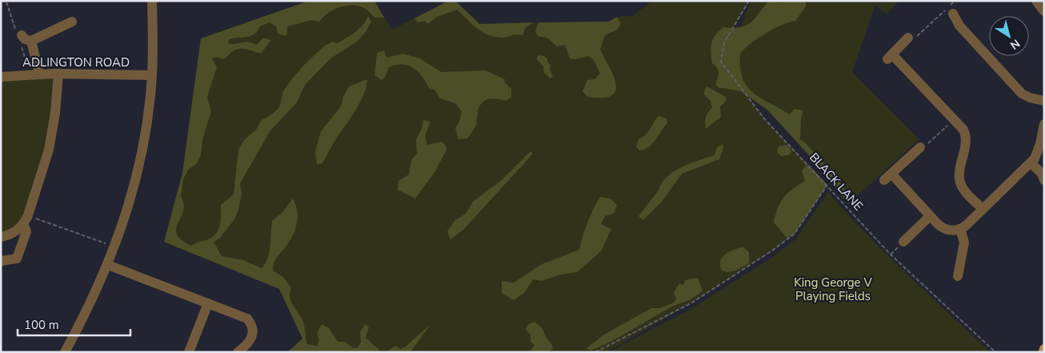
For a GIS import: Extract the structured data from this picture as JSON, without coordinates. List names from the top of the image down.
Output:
{
  "streets": {
    "street": ["ADLINGTON ROAD"],
    "path": ["BLACK LANE"]
  },
  "parks": ["King George V Playing Fields"],
  "scale_bar": "100 m",
  "north": "bottom right"
}
